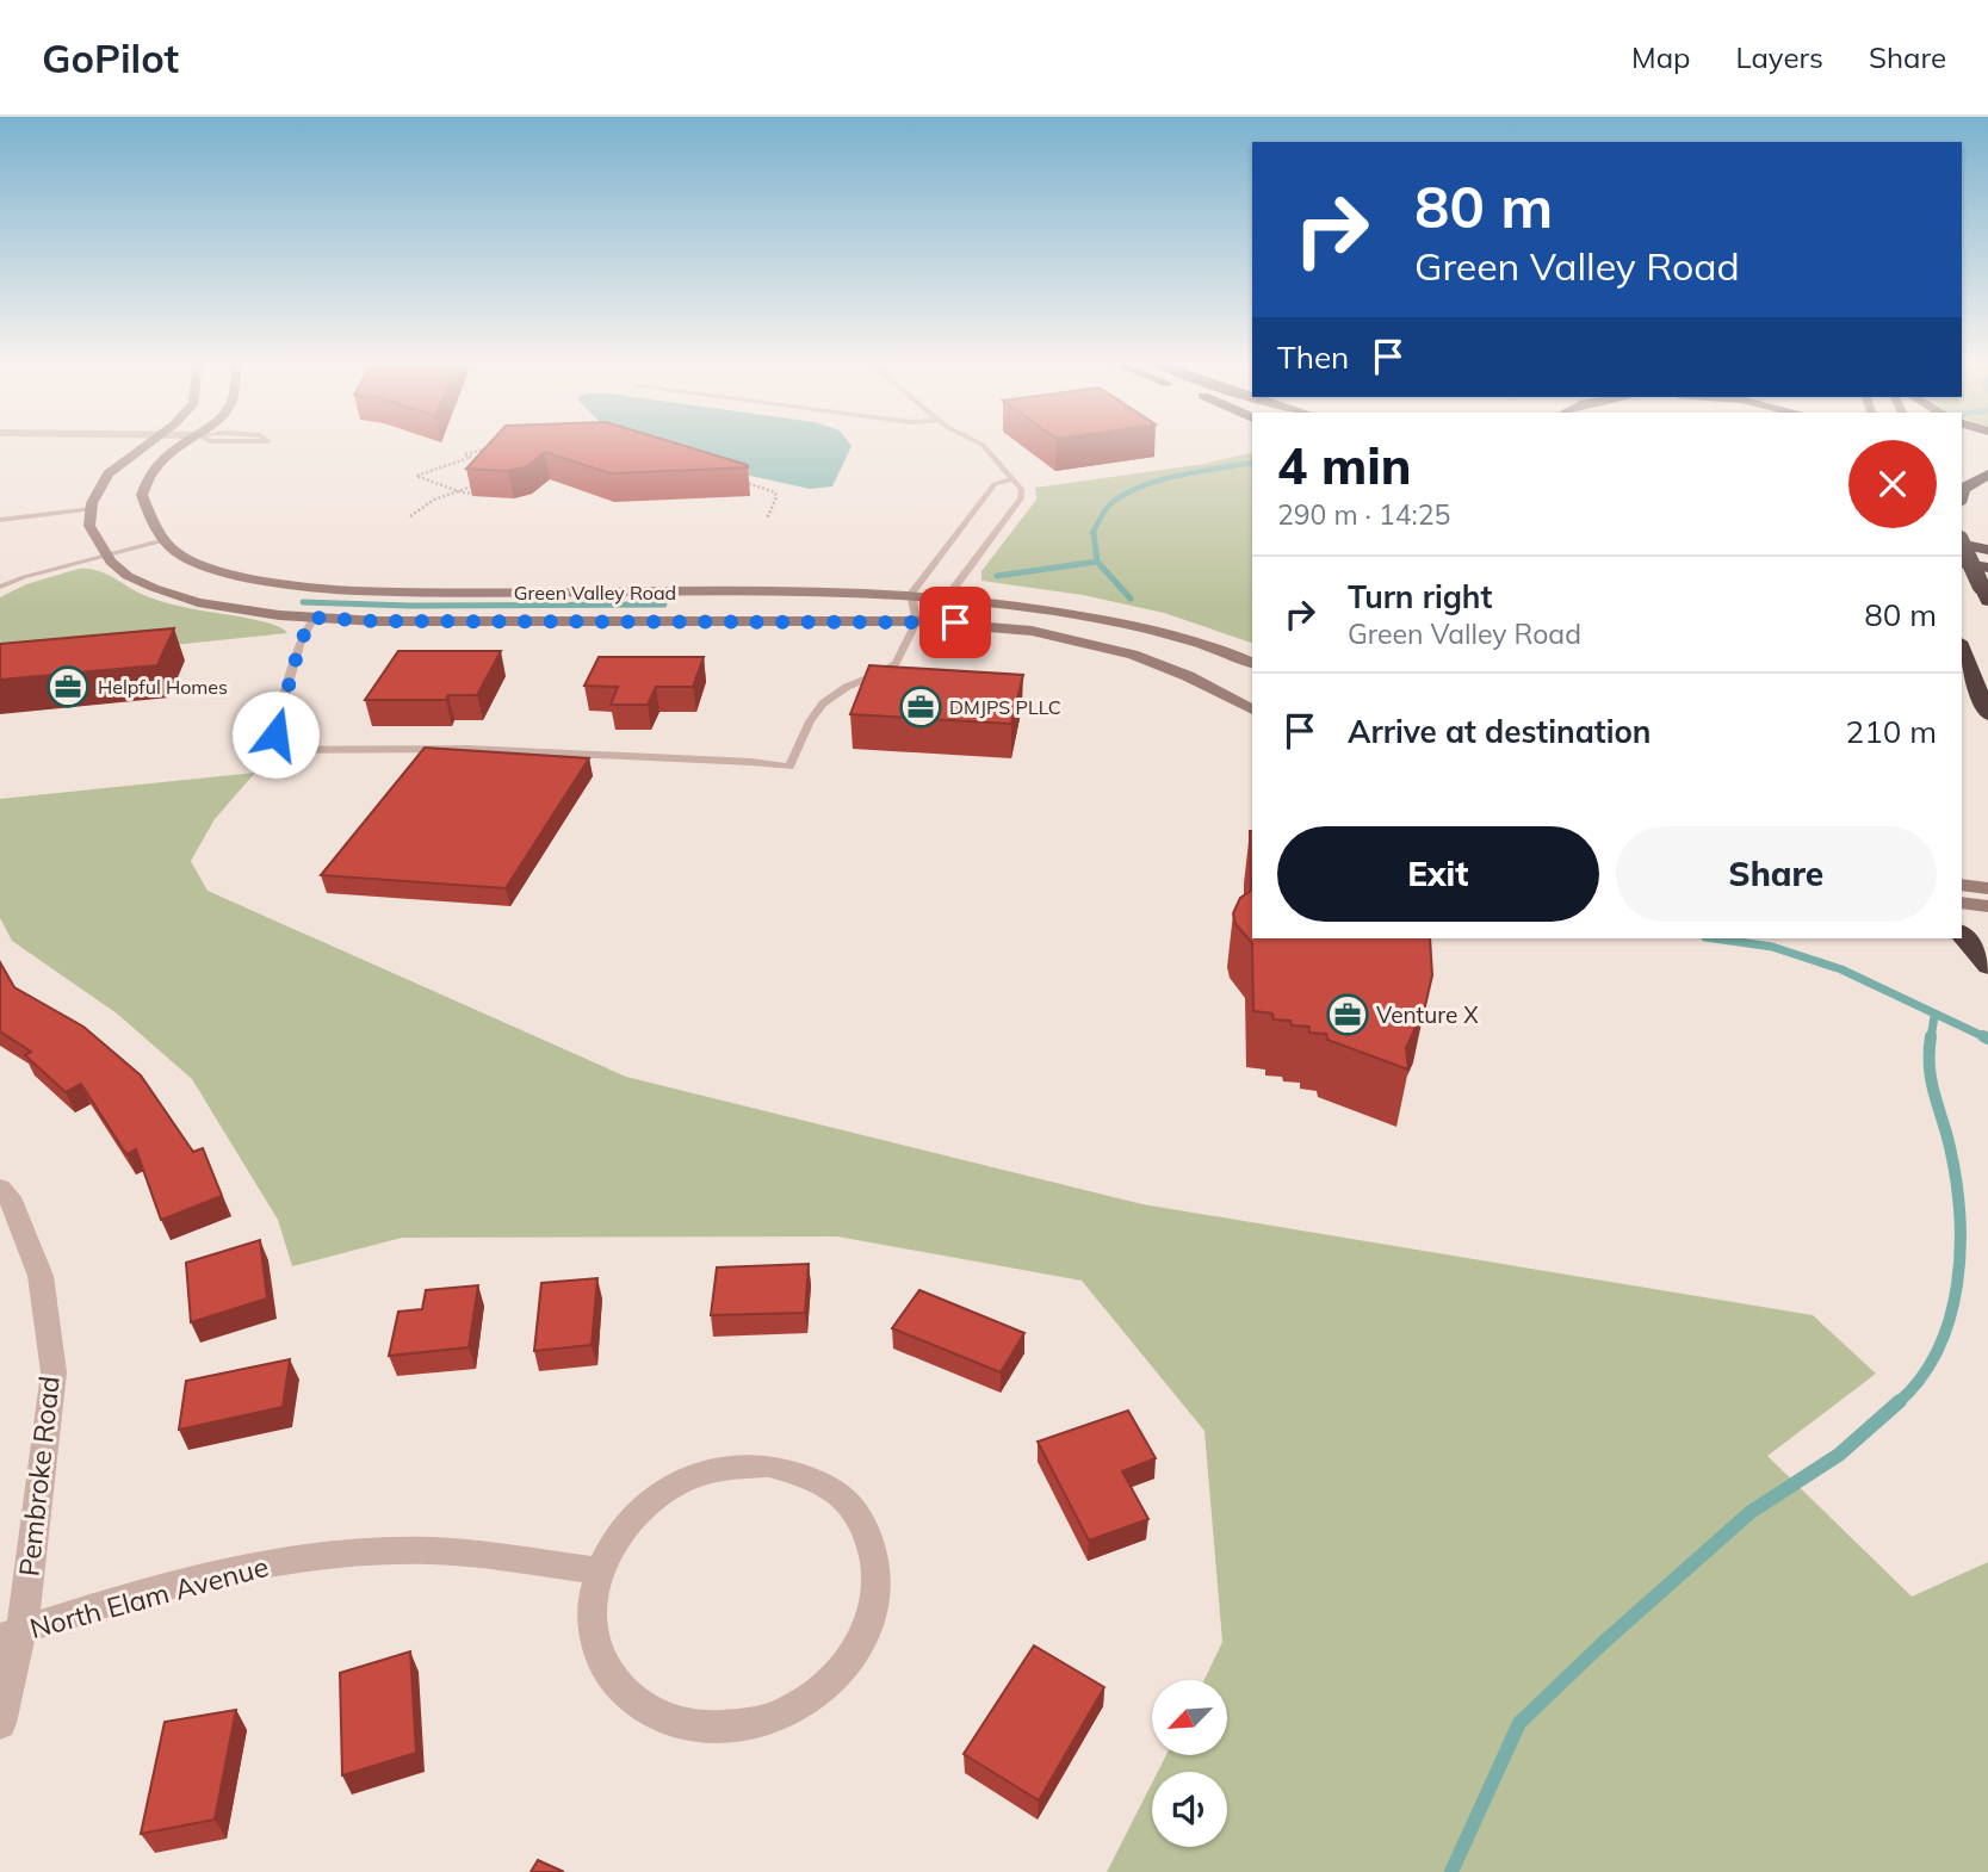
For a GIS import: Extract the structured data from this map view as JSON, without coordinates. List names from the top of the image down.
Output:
{
  "streets": {
    "main road": ["Green Valley Road"],
    "street": ["Pembroke Road", "North Elam Avenue"]
  },
  "crossings": [
    ["Pembroke Road", "North Elam Avenue"]
  ],
  "places": {
    "office": ["Helpful Homes", "DMJPS PLLC", "Venture X"]
  },
  "north": "bottom left",
  "page": {
    "header": "GoPilot",
    "nav": ["Map", "Layers", "Share"],
    "turn": ["80 m", "Green Valley Road"],
    "then": "Then",
    "heading": ["4 min", "290 m · 14:25"],
    "list": [
      {
        "name": "Turn right",
        "note": "Green Valley Road",
        "value": "80 m"
      },
      {
        "name": "Arrive at destination",
        "value": "210 m"
      }
    ],
    "buttons": ["Exit", "Share"]
  }
}
